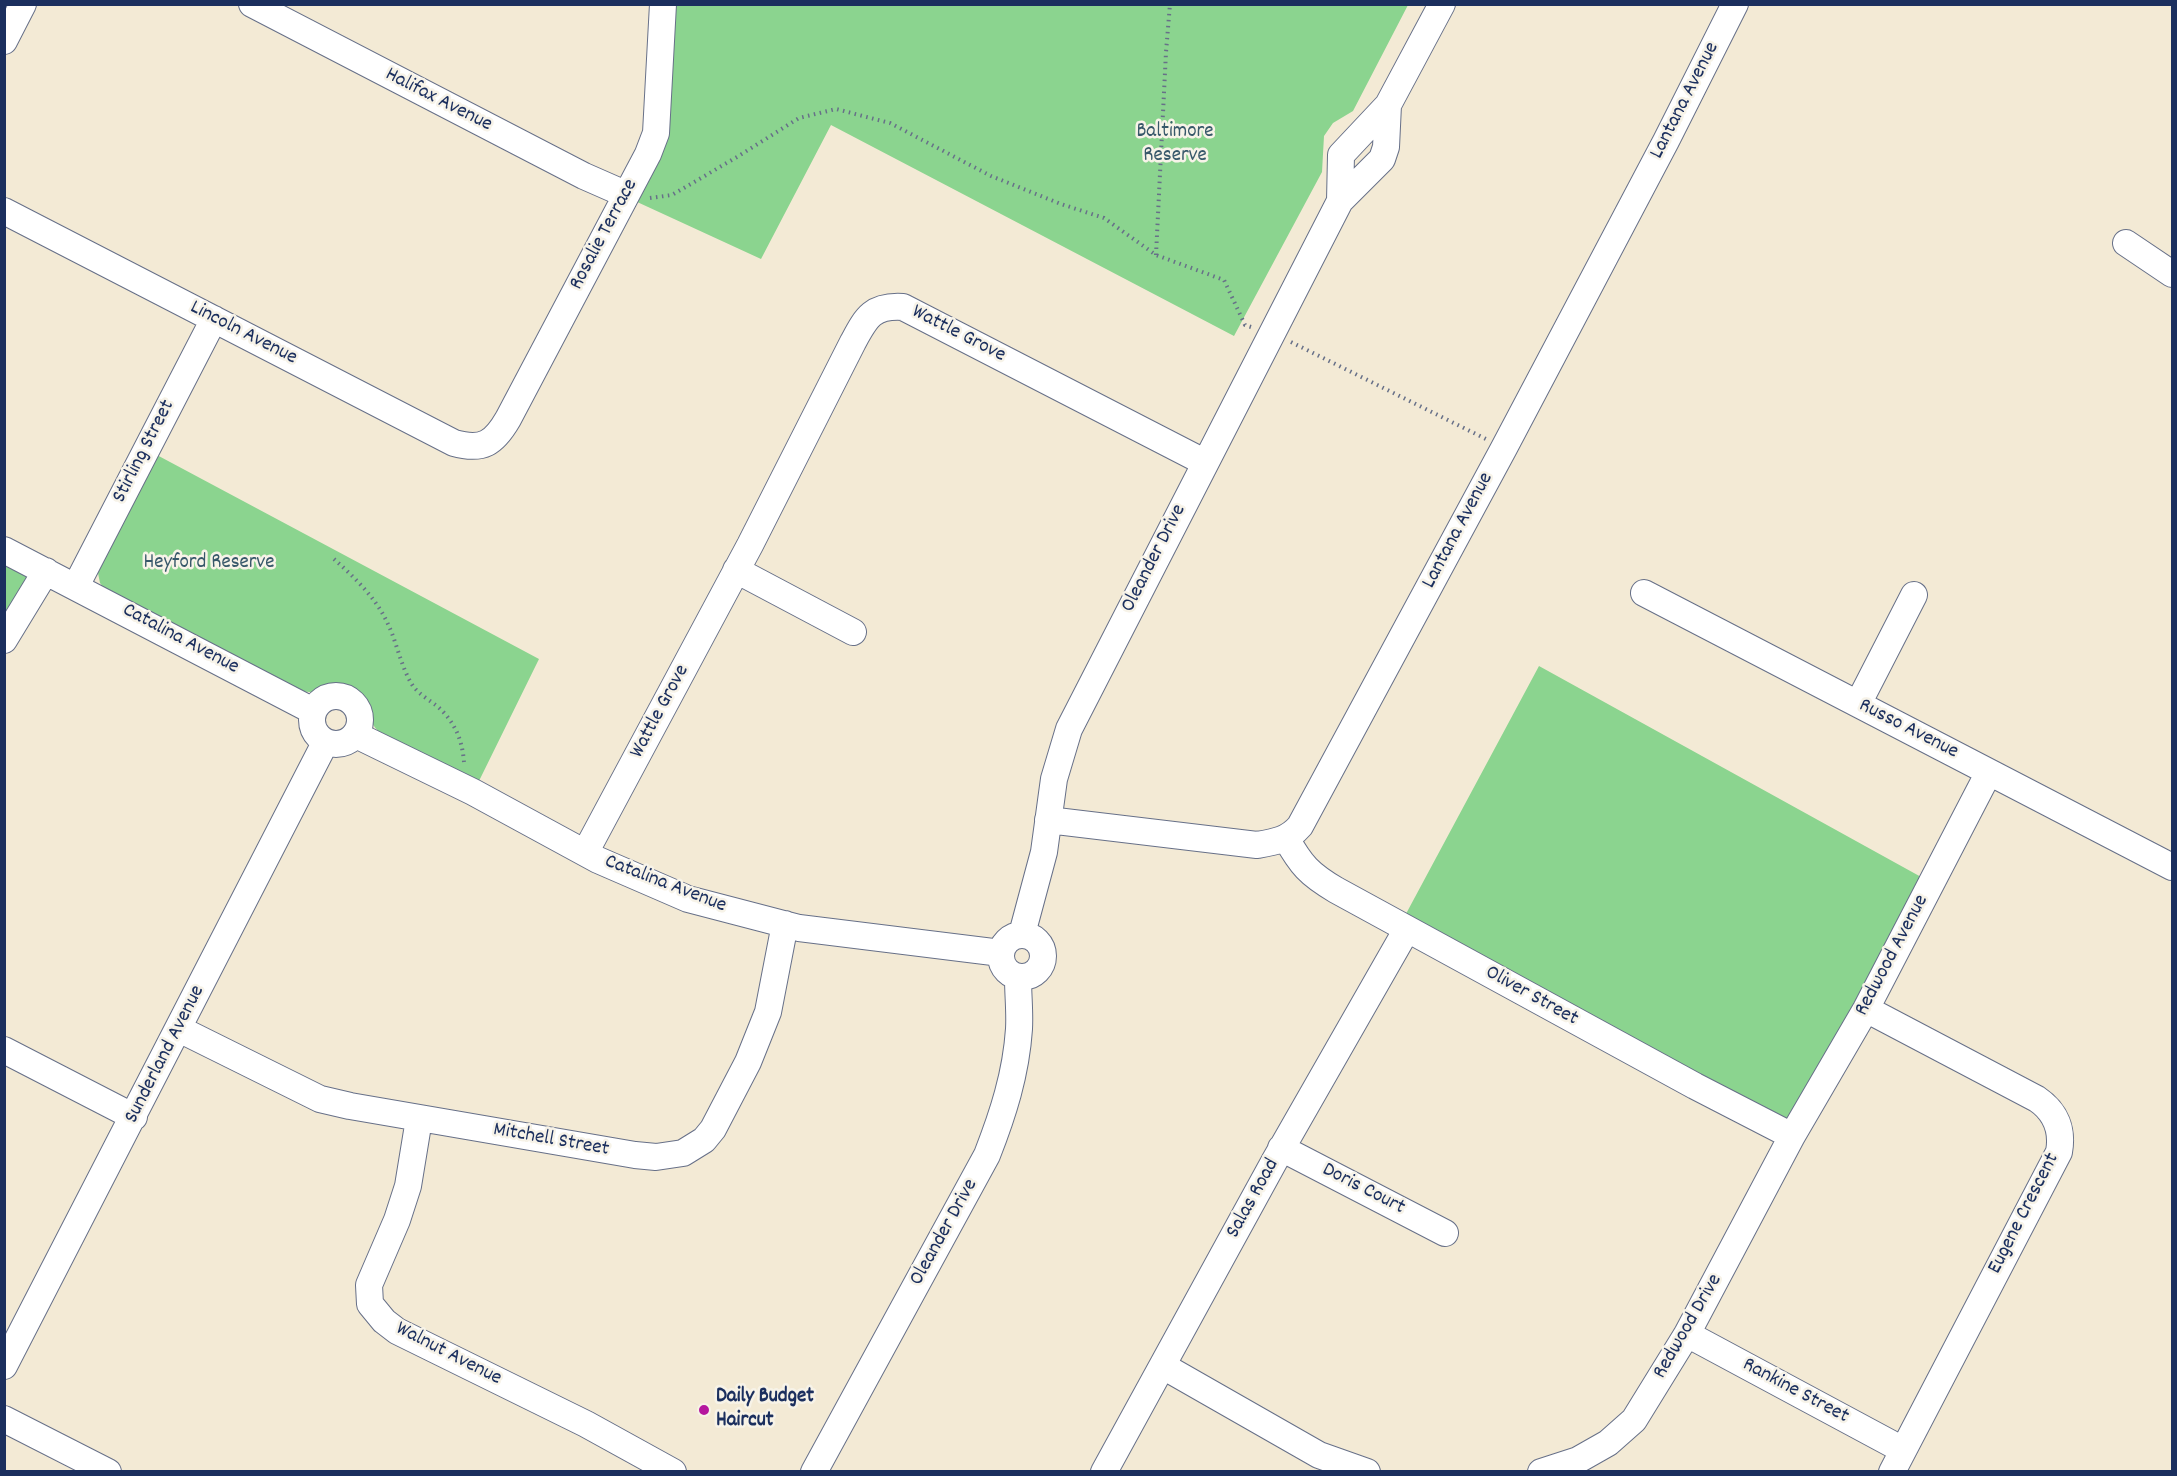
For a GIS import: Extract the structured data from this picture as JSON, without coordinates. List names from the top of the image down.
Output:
{
  "streets": {
    "street": [
      "Halifax Avenue",
      "Lantana Avenue",
      "Rosalie Terrace",
      "Lincoln Avenue",
      "Wattle Grove",
      "Stirling Street",
      "Oleander Drive",
      "Catalina Avenue",
      "Russo Avenue",
      "Redwood Avenue",
      "Oliver Street",
      "Sunderland Avenue",
      "Mitchell Street",
      "Doris Court",
      "Salas Road",
      "Eugene Crescent",
      "Redwood Drive",
      "Walnut Avenue",
      "Rankine Street"
    ]
  },
  "crossings": [
    ["Halifax Avenue", "Rosalie Terrace"],
    ["Lantana Avenue", "Oliver Street"],
    ["Rosalie Terrace", "Lincoln Avenue"],
    ["Lincoln Avenue", "Stirling Street"],
    ["Wattle Grove", "Oleander Drive"],
    ["Wattle Grove", "Catalina Avenue"],
    ["Stirling Street", "Catalina Avenue"],
    ["Oleander Drive", "Catalina Avenue"],
    ["Catalina Avenue", "Sunderland Avenue"],
    ["Catalina Avenue", "Mitchell Street"],
    ["Russo Avenue", "Redwood Avenue"],
    ["Redwood Avenue", "Oliver Street"],
    ["Redwood Avenue", "Eugene Crescent"],
    ["Redwood Avenue", "Redwood Drive"],
    ["Oliver Street", "Salas Road"],
    ["Oliver Street", "Redwood Drive"],
    ["Sunderland Avenue", "Mitchell Street"],
    ["Mitchell Street", "Walnut Avenue"],
    ["Doris Court", "Salas Road"],
    ["Eugene Crescent", "Rankine Street"],
    ["Redwood Drive", "Rankine Street"]
  ],
  "parks": ["Baltimore Reserve", "Heyford Reserve"],
  "places": ["Daily Budget Haircut"]
}
